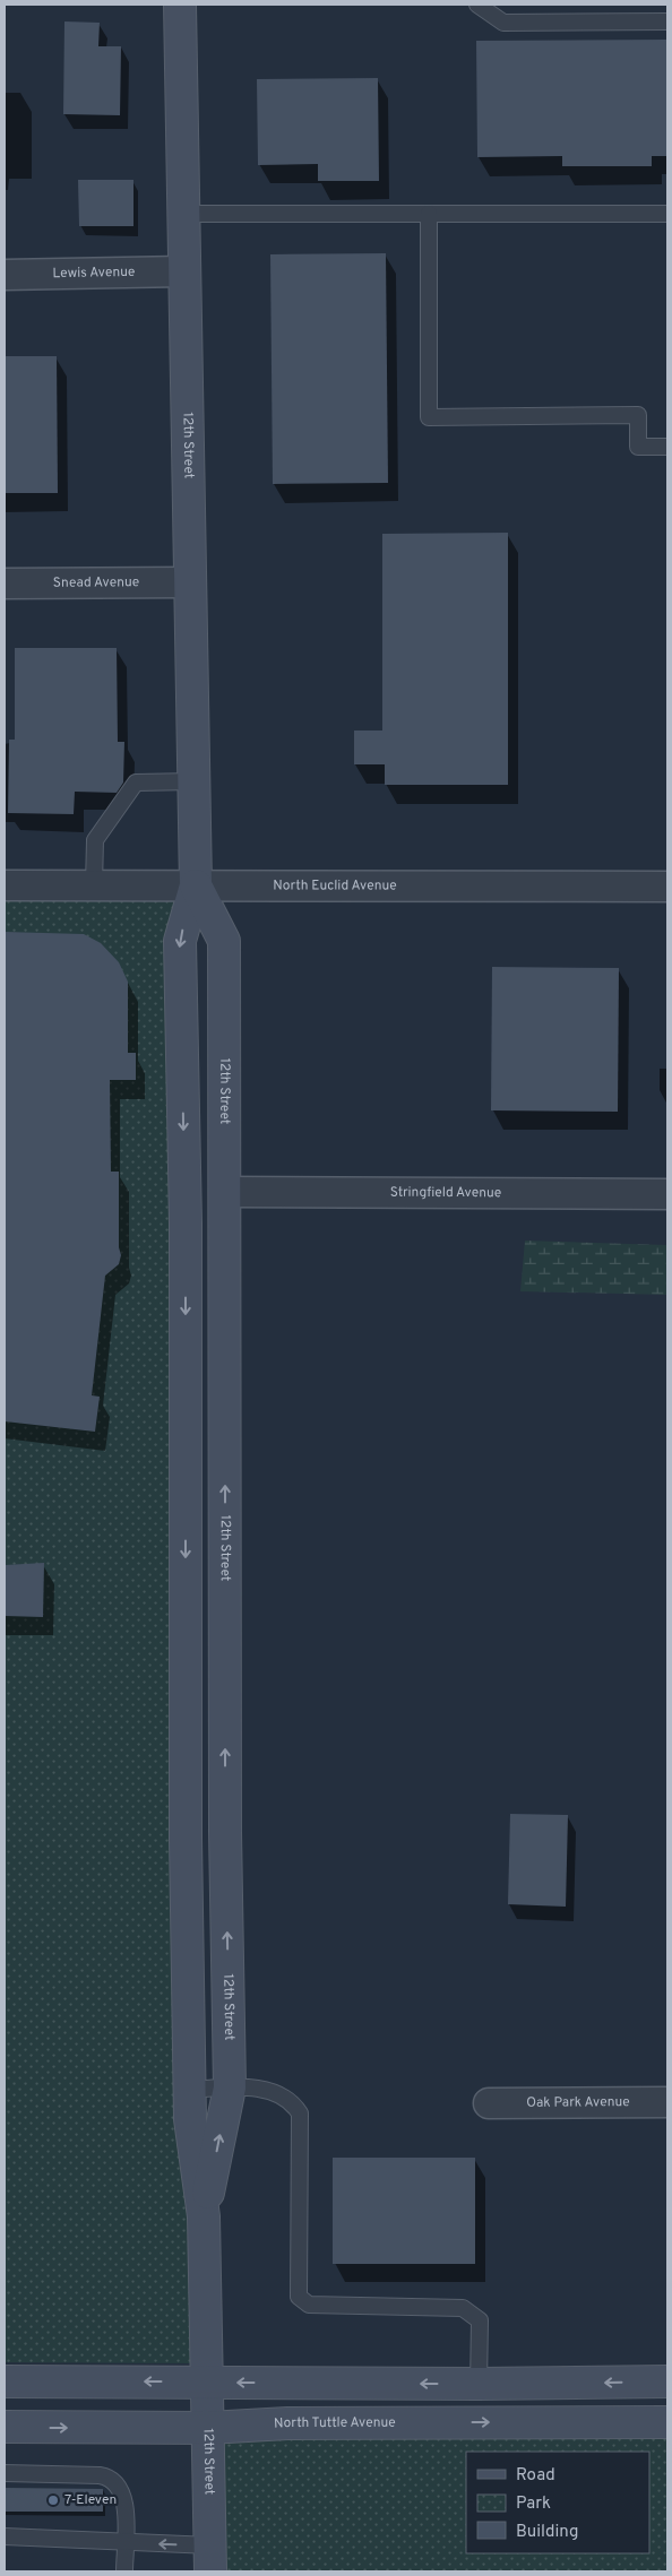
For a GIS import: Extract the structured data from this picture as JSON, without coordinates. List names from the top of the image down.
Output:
{
  "streets": {
    "street": [
      "Lewis Avenue",
      "12th Street",
      "Snead Avenue",
      "North Euclid Avenue",
      "Stringfield Avenue",
      "Oak Park Avenue",
      "North Tuttle Avenue"
    ]
  },
  "crossings": [
    ["Lewis Avenue", "12th Street"],
    ["12th Street", "Snead Avenue"],
    ["12th Street", "North Euclid Avenue"],
    ["12th Street", "Stringfield Avenue"],
    ["12th Street", "North Tuttle Avenue"]
  ],
  "places": ["7-Eleven"],
  "legend": ["Road", "Park", "Building"]
}
